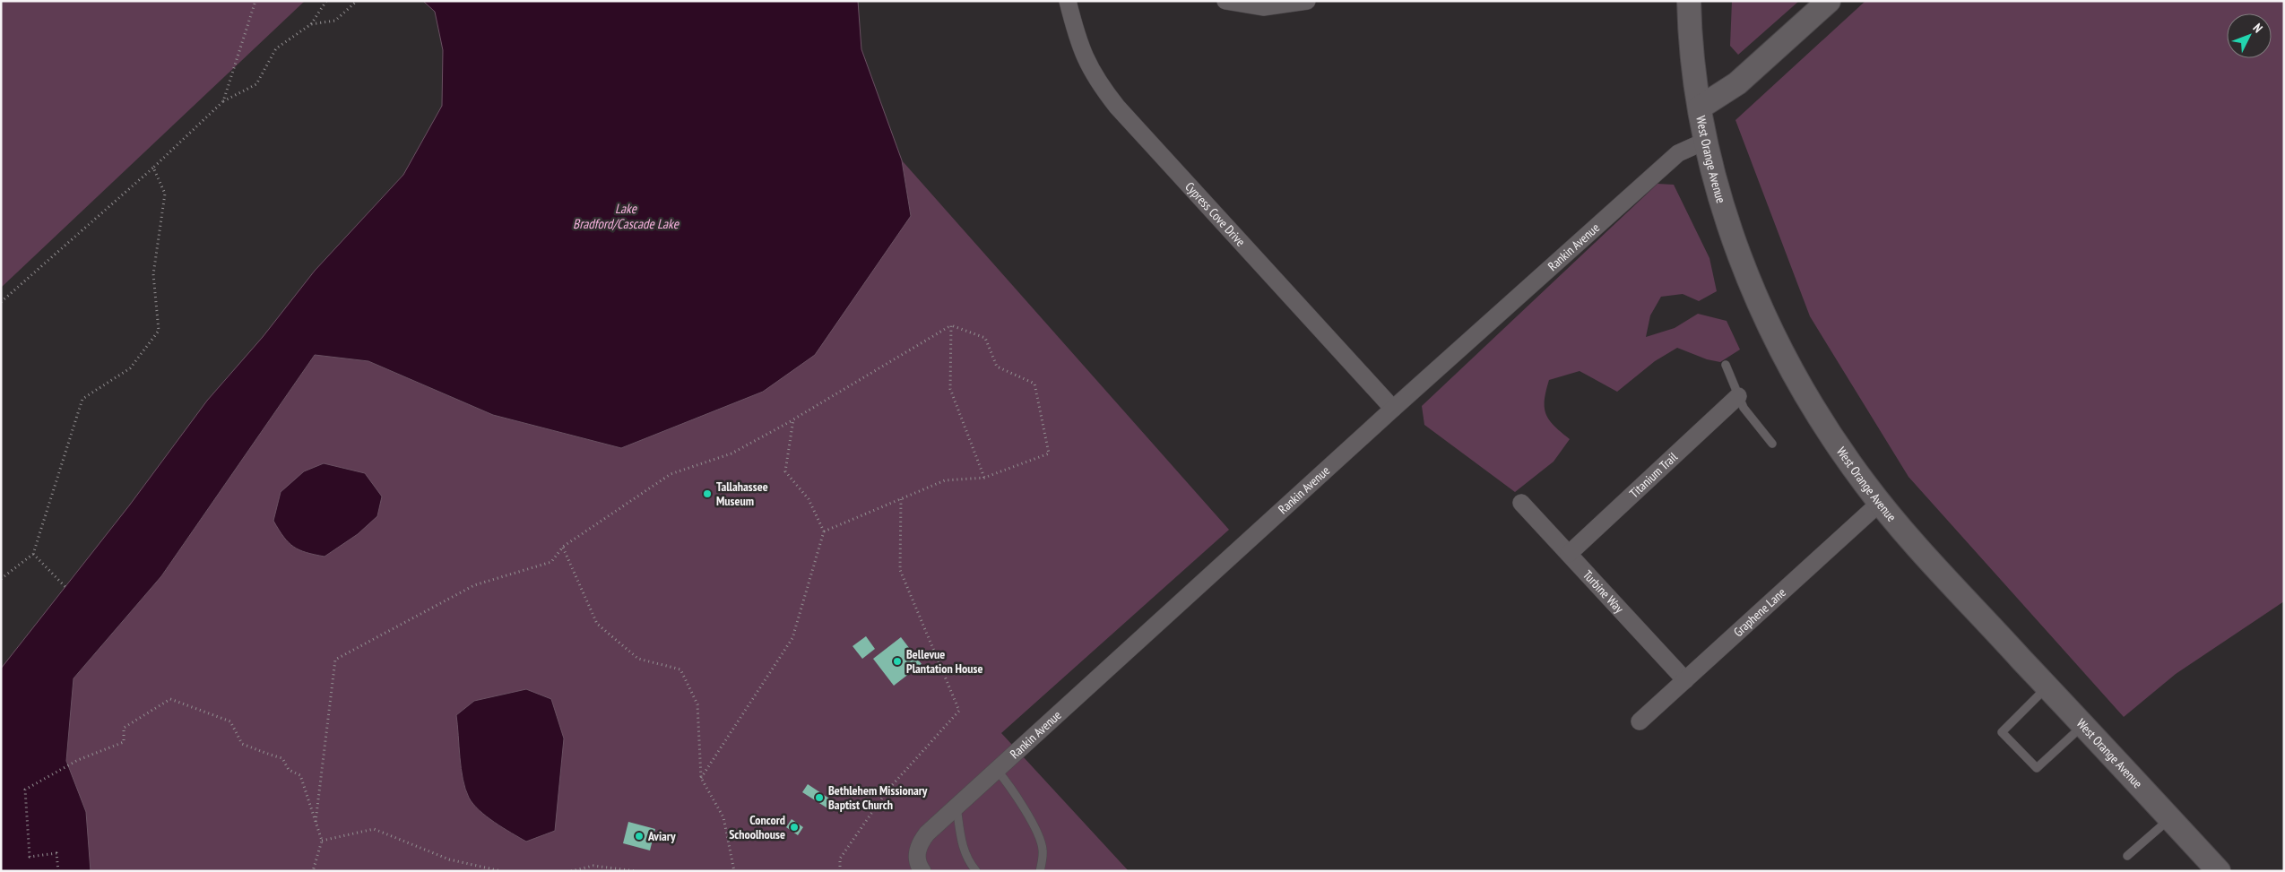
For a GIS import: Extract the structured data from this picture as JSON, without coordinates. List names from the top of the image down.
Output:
{
  "streets": {
    "main road": ["West Orange Avenue"],
    "street": [
      "Cypress Cove Drive",
      "Rankin Avenue",
      "Titanium Trail",
      "Turbine Way",
      "Graphene Lane"
    ]
  },
  "crossings": [
    ["West Orange Avenue", "Rankin Avenue"],
    ["West Orange Avenue", "Graphene Lane"],
    ["Cypress Cove Drive", "Rankin Avenue"],
    ["Titanium Trail", "Turbine Way"],
    ["Turbine Way", "Graphene Lane"]
  ],
  "water": ["Lake Bradford/Cascade Lake"],
  "places": [
    "Tallahassee Museum",
    "Bellevue Plantation House",
    "Bethlehem Missionary Baptist Church",
    "Concord Schoolhouse",
    "Aviary"
  ],
  "north": "top right"
}
